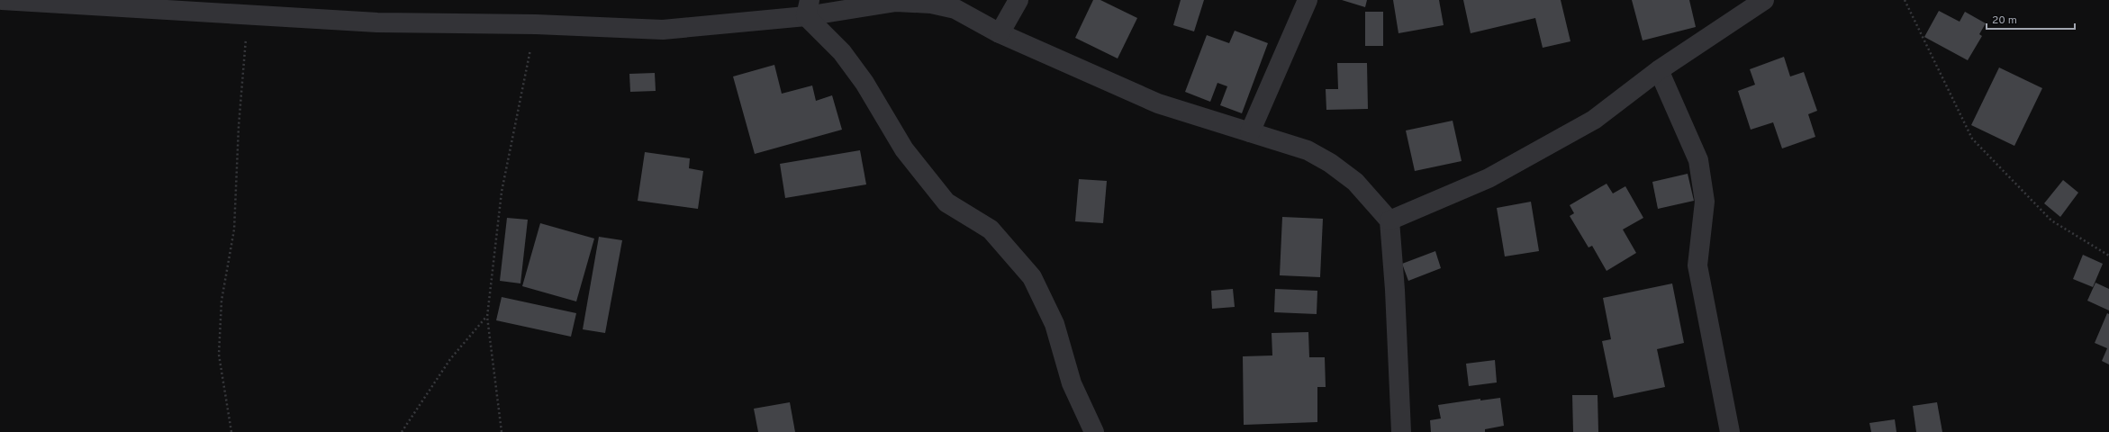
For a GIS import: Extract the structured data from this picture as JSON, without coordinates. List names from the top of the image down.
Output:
{
  "scale_bar": "20 m"
}
